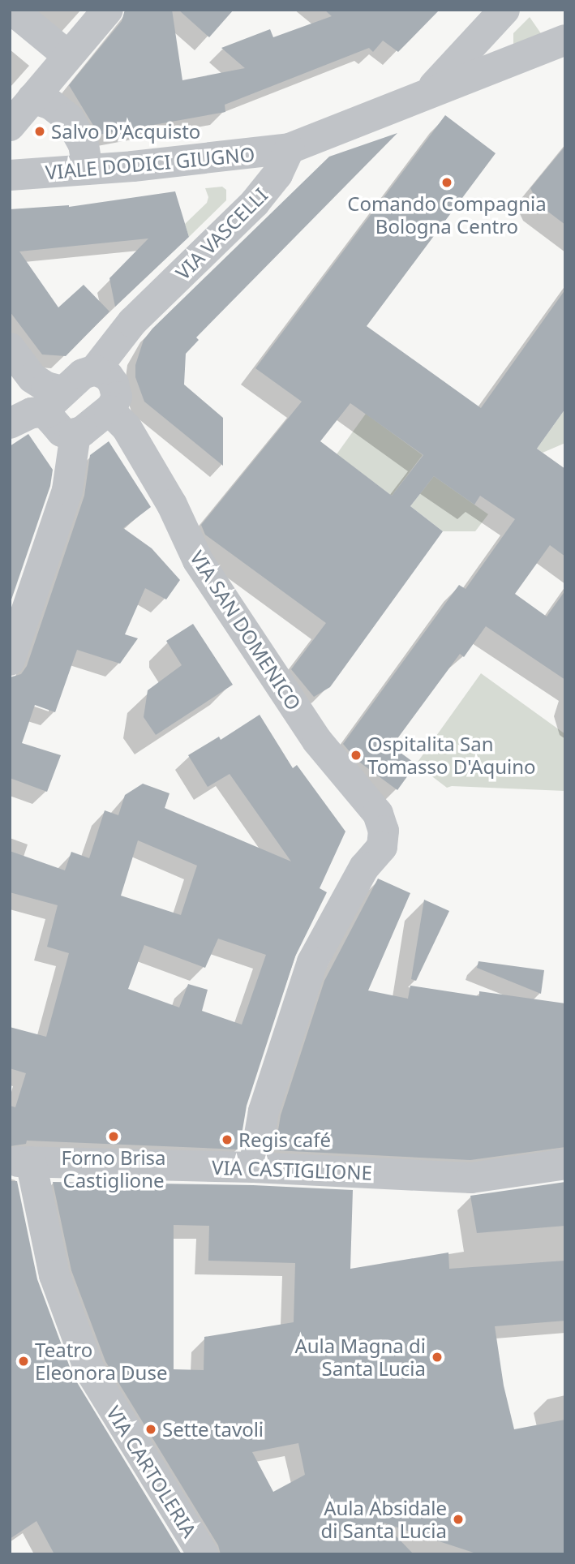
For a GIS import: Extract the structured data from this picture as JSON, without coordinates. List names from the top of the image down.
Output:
{
  "streets": {
    "street": [
      "VIALE DODICI GIUGNO",
      "VIA VASCELLI",
      "VIA SAN DOMENICO",
      "VIA CASTIGLIONE",
      "VIA CARTOLERIA"
    ]
  },
  "crossings": [
    ["VIALE DODICI GIUGNO", "VIA VASCELLI"],
    ["VIA VASCELLI", "VIA SAN DOMENICO"],
    ["VIA SAN DOMENICO", "VIA CASTIGLIONE"],
    ["VIA CASTIGLIONE", "VIA CARTOLERIA"]
  ],
  "places": [
    "Salvo D'Acquisto",
    "Comando Compagnia Bologna Centro",
    "Ospitalita San Tomasso D'Aquino",
    "Forno Brisa Castiglione",
    "Regis café",
    "Aula Magna di Santa Lucia",
    "Teatro Eleonora Duse",
    "Sette tavoli",
    "Aula Absidale di Santa Lucia"
  ]
}
